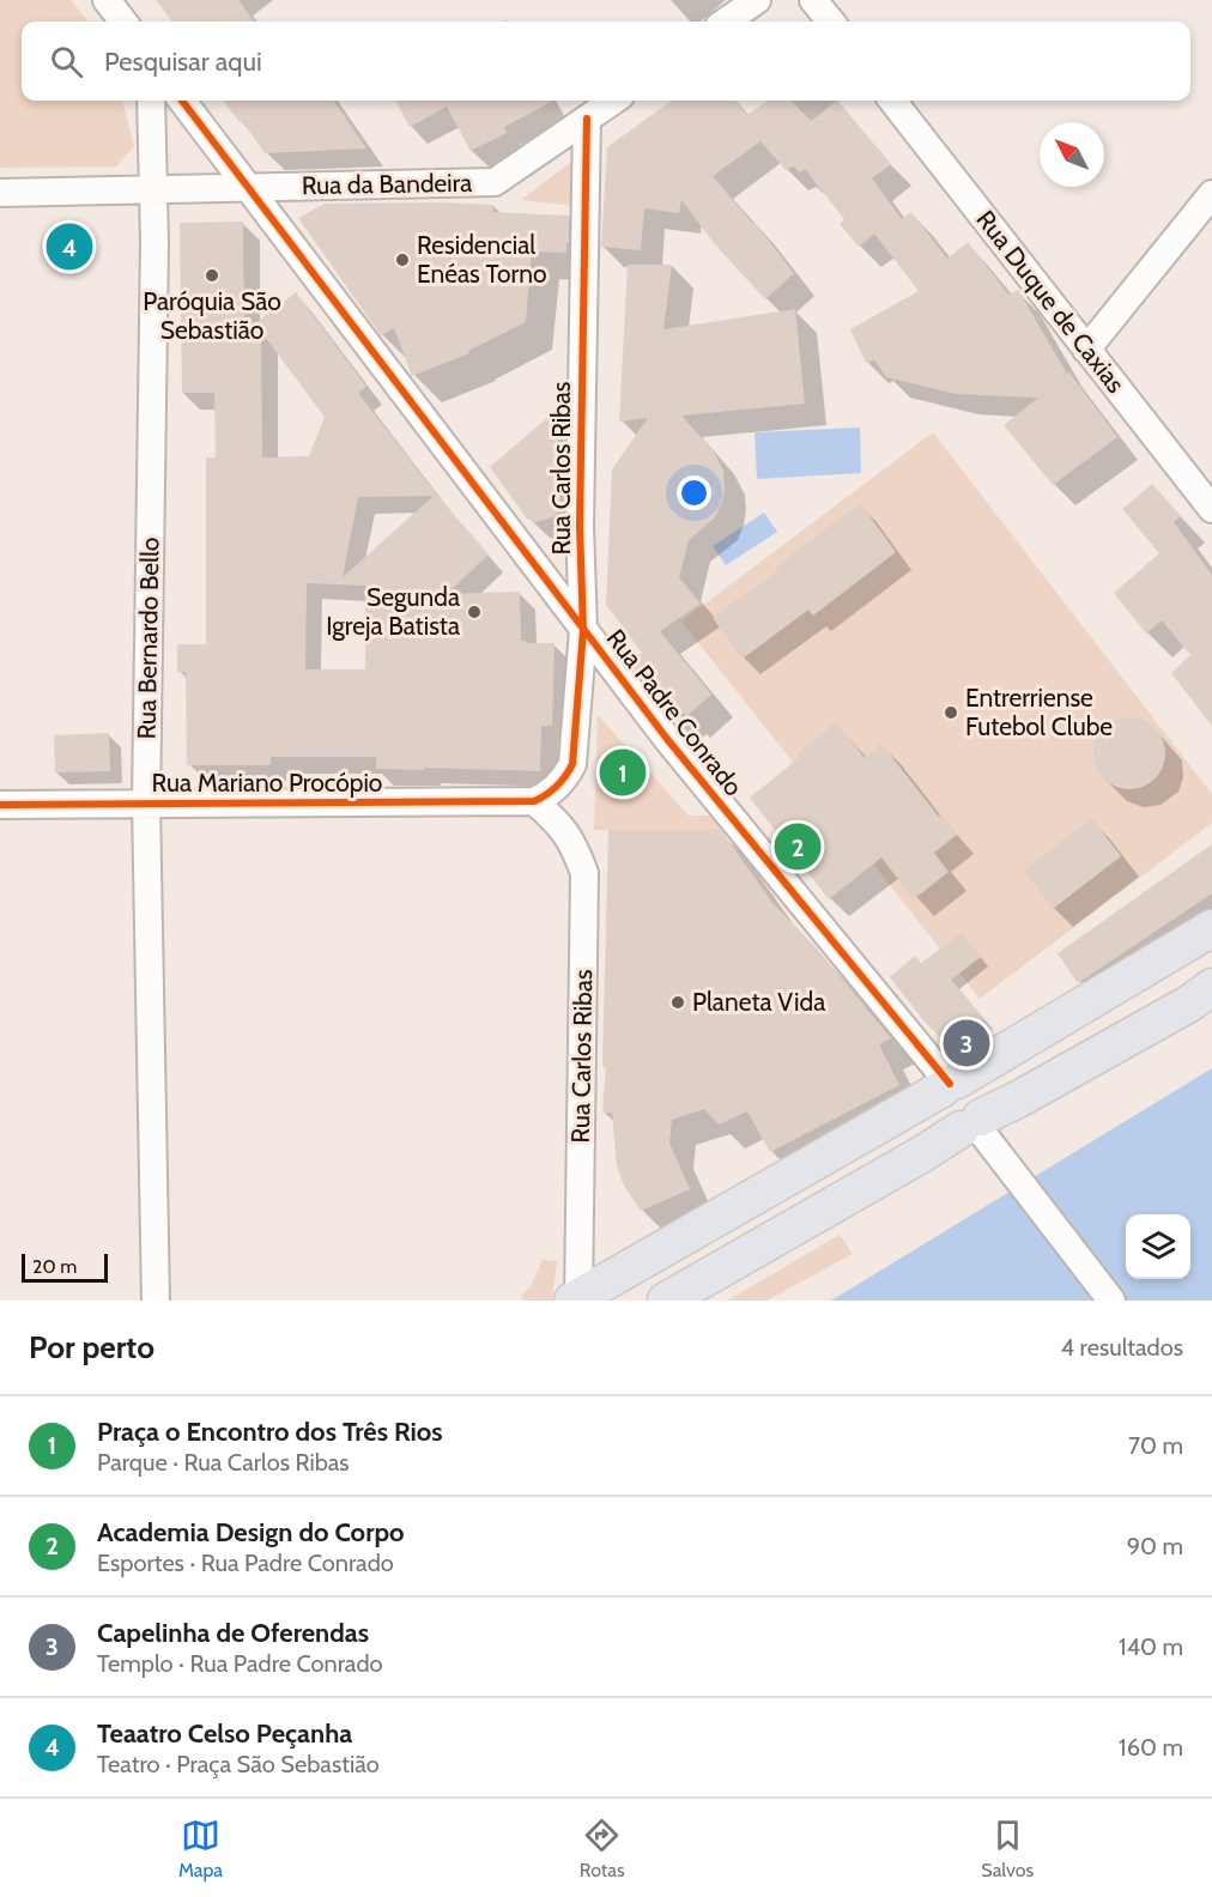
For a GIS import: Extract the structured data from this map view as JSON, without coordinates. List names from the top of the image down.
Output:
{
  "streets": {
    "street": [
      "Rua da Bandeira",
      "Rua Duque de Caxias",
      "Rua Carlos Ribas",
      "Rua Bernardo Bello",
      "Rua Padre Conrado",
      "Rua Mariano Procópio"
    ]
  },
  "crossings": [
    ["Rua da Bandeira", "Rua Carlos Ribas"],
    ["Rua da Bandeira", "Rua Bernardo Bello"],
    ["Rua da Bandeira", "Rua Padre Conrado"],
    ["Rua Carlos Ribas", "Rua Padre Conrado"],
    ["Rua Carlos Ribas", "Rua Mariano Procópio"],
    ["Rua Bernardo Bello", "Rua Mariano Procópio"]
  ],
  "places": [
    "Residencial Enéas Torno",
    "Paróquia São Sebastião",
    "Segunda Igreja Batista",
    "Entrerriense Futebol Clube",
    "Planeta Vida"
  ],
  "scale_bar": "20 m",
  "north": "top left",
  "page": {
    "search": "Pesquisar aqui",
    "pins": [
      "4",
      "1",
      "2",
      "3"
    ],
    "scale": "20 m",
    "heading": ["Por perto", "4 resultados"],
    "list": [
      {
        "mark": "1",
        "name": "Praça o Encontro dos Três Rios",
        "note": "Parque · Rua Carlos Ribas",
        "value": "70 m"
      },
      {
        "mark": "2",
        "name": "Academia Design do Corpo",
        "note": "Esportes · Rua Padre Conrado",
        "value": "90 m"
      },
      {
        "mark": "3",
        "name": "Capelinha de Oferendas",
        "note": "Templo · Rua Padre Conrado",
        "value": "140 m"
      },
      {
        "mark": "4",
        "name": "Teaatro Celso Peçanha",
        "note": "Teatro · Praça São Sebastião",
        "value": "160 m"
      }
    ],
    "nav": ["Mapa", "Rotas", "Salvos"]
  }
}
